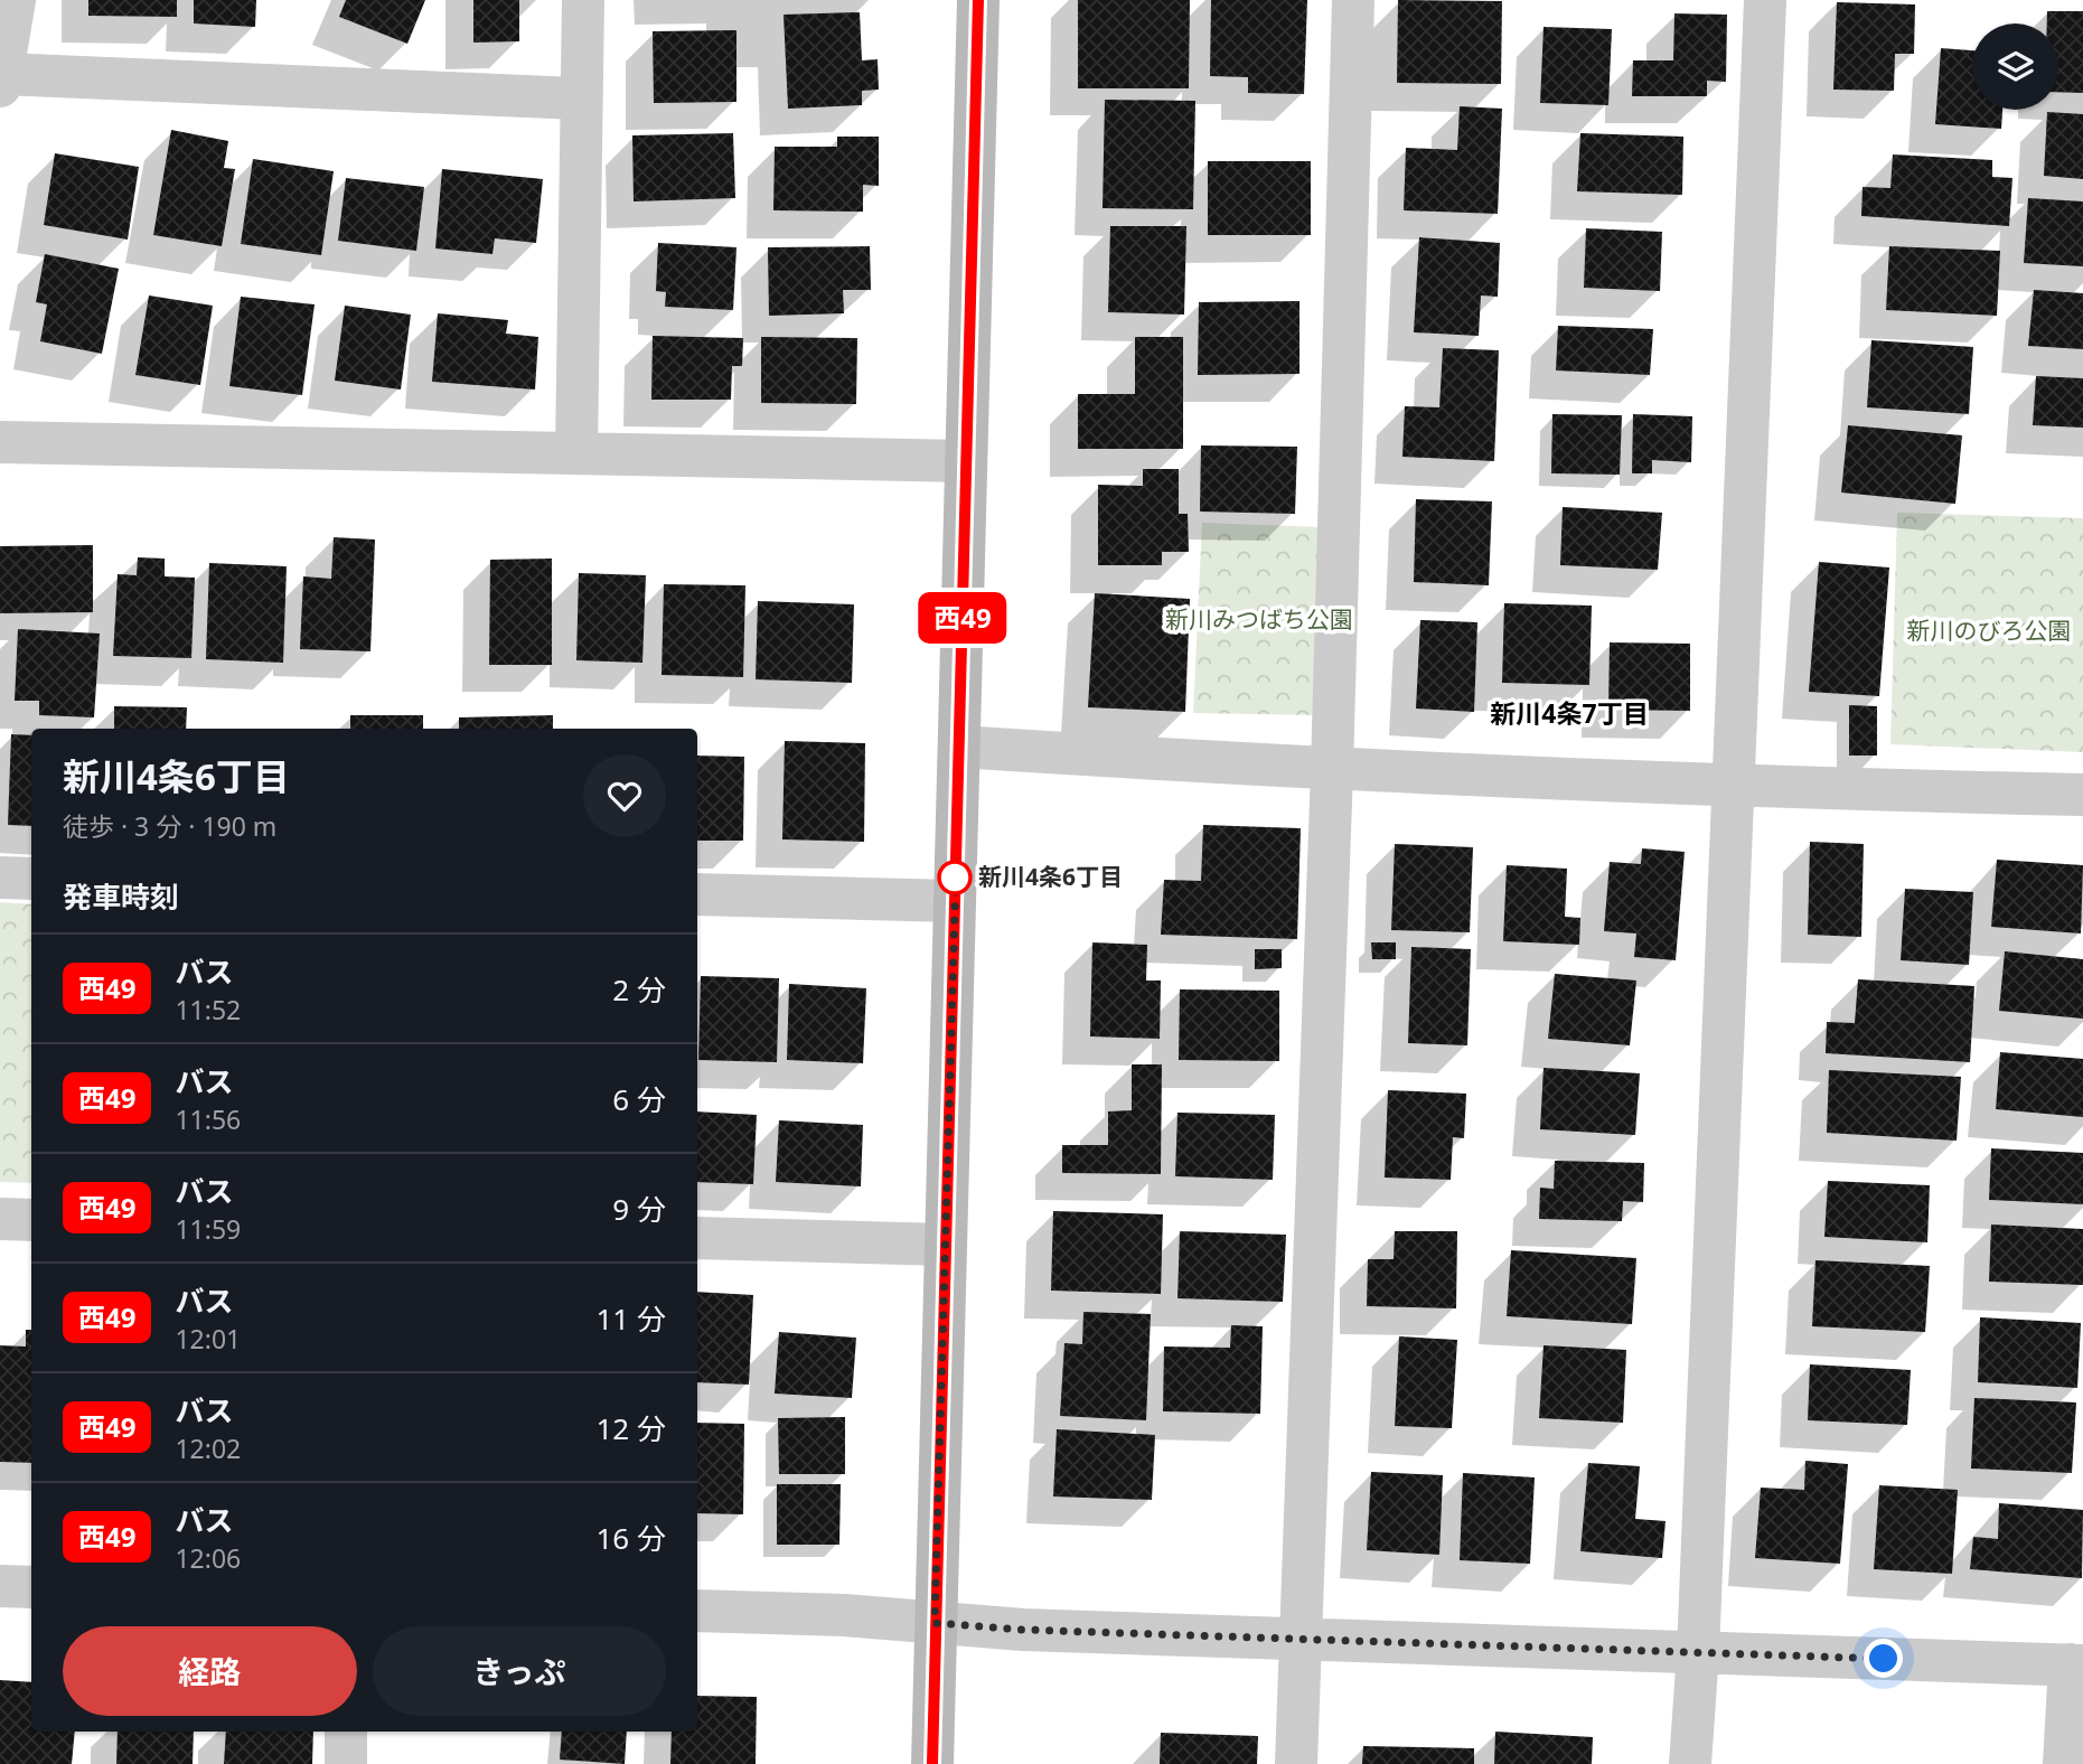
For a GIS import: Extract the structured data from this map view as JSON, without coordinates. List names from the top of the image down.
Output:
{
  "districts": ["新川4条7丁目"],
  "parks": ["新川みつばち公園", "新川のびろ公園"],
  "places": ["新川4条6丁目"],
  "lines": ["bus line 西49"],
  "page": {
    "on_map": "西49",
    "heading": [
      ["新川4条6丁目", "徒歩 · 3 分 · 190 m"],
      "発車時刻"
    ],
    "list": [
      {
        "mark": "西49",
        "name": "バス",
        "note": "11:52",
        "value": "2 分"
      },
      {
        "mark": "西49",
        "name": "バス",
        "note": "11:56",
        "value": "6 分"
      },
      {
        "mark": "西49",
        "name": "バス",
        "note": "11:59",
        "value": "9 分"
      },
      {
        "mark": "西49",
        "name": "バス",
        "note": "12:01",
        "value": "11 分"
      },
      {
        "mark": "西49",
        "name": "バス",
        "note": "12:02",
        "value": "12 分"
      },
      {
        "mark": "西49",
        "name": "バス",
        "note": "12:06",
        "value": "16 分"
      }
    ],
    "buttons": ["経路", "きっぷ"]
  }
}
